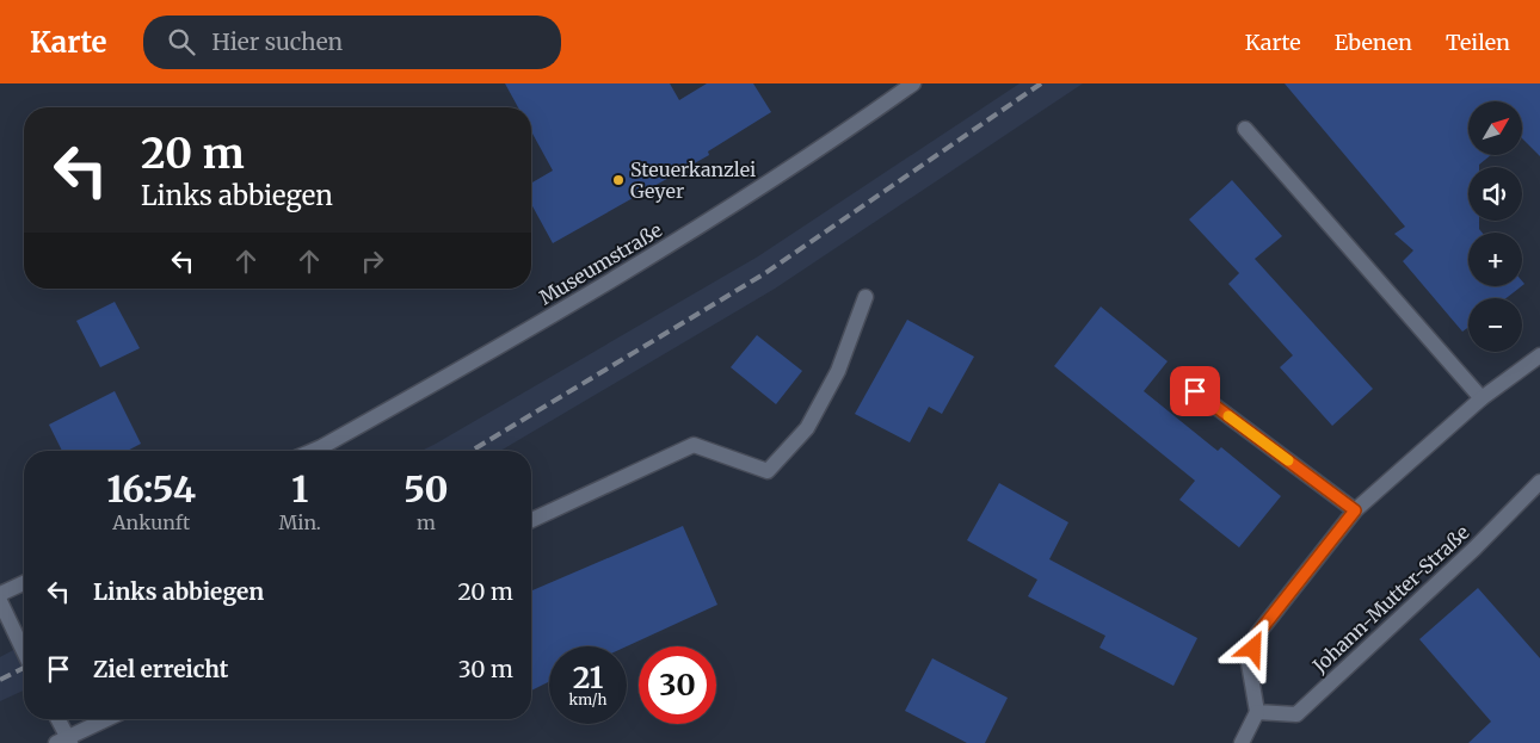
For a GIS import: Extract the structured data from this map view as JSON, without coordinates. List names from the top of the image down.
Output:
{
  "streets": {
    "street": ["Museumstraße", "Johann-Mutter-Straße"]
  },
  "places": ["Steuerkanzlei Geyer"],
  "north": "top right",
  "page": {
    "header": "Karte",
    "search": "Hier suchen",
    "nav": ["Karte", "Ebenen", "Teilen"],
    "map_buttons": ["+", "−"],
    "turn": ["20 m", "Links abbiegen"],
    "eta": [
      "16:54",
      "Ankunft",
      "1",
      "Min.",
      "50",
      "m"
    ],
    "list": [
      {
        "name": "Links abbiegen",
        "value": "20 m"
      },
      {
        "name": "Ziel erreicht",
        "value": "30 m"
      }
    ],
    "speed": "21 km/h",
    "limit": "30"
  }
}
